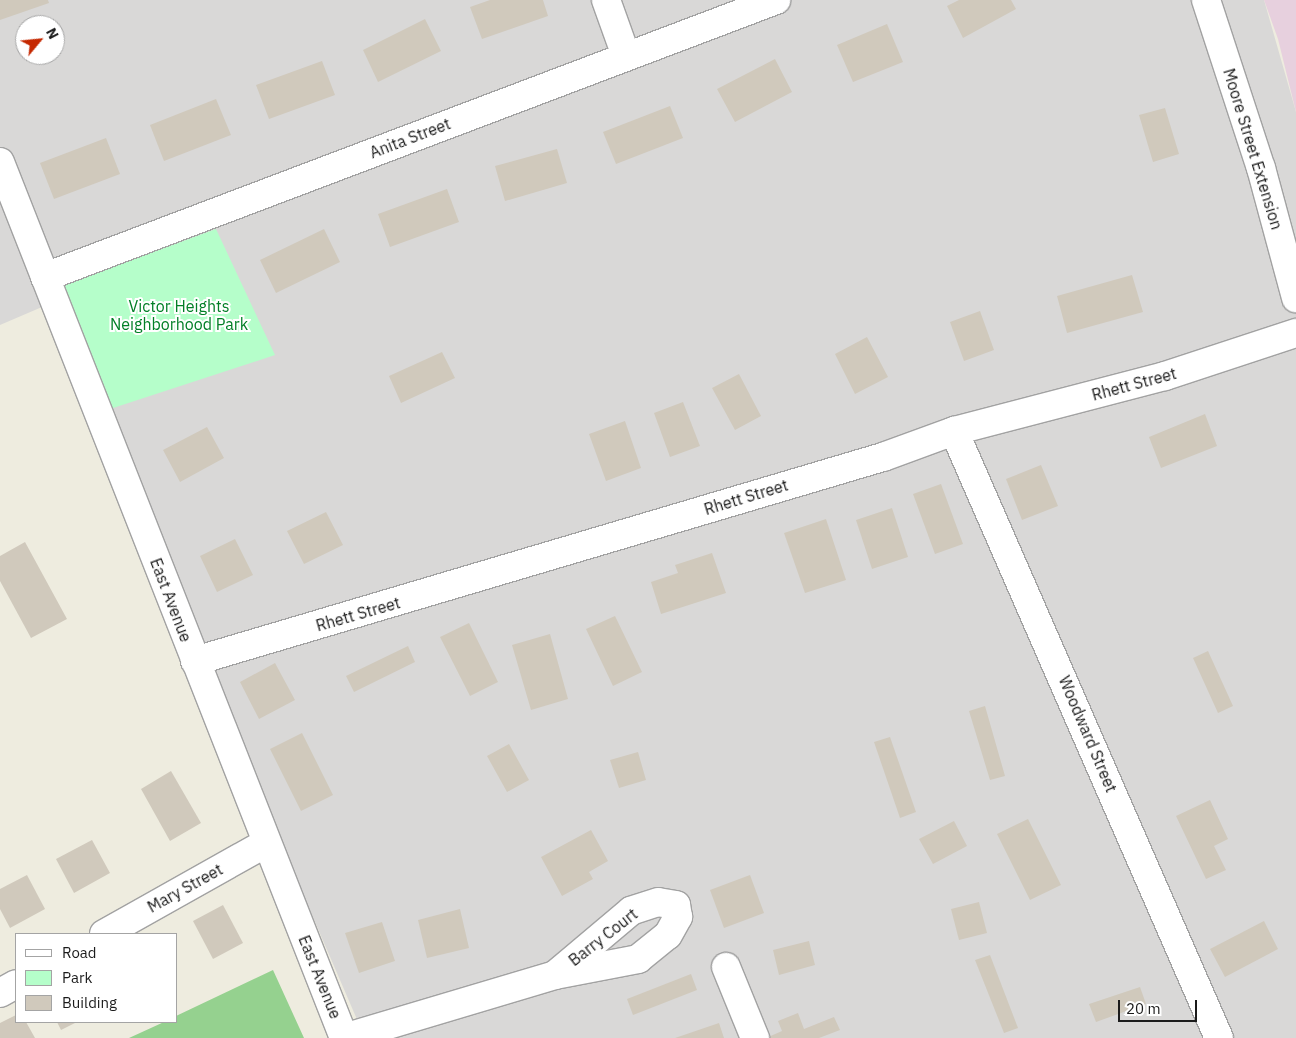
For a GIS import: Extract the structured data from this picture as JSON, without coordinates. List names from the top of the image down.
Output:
{
  "streets": {
    "street": [
      "Anita Street",
      "Moore Street Extension",
      "Rhett Street",
      "East Avenue",
      "Woodward Street",
      "Mary Street",
      "Barry Court"
    ]
  },
  "crossings": [
    ["Anita Street", "East Avenue"],
    ["Rhett Street", "East Avenue"],
    ["Rhett Street", "Woodward Street"],
    ["East Avenue", "Mary Street"],
    ["East Avenue", "Barry Court"]
  ],
  "parks": ["Victor Heights Neighborhood Park"],
  "legend": ["Road", "Park", "Building"],
  "scale_bar": "20 m",
  "north": "top right"
}
